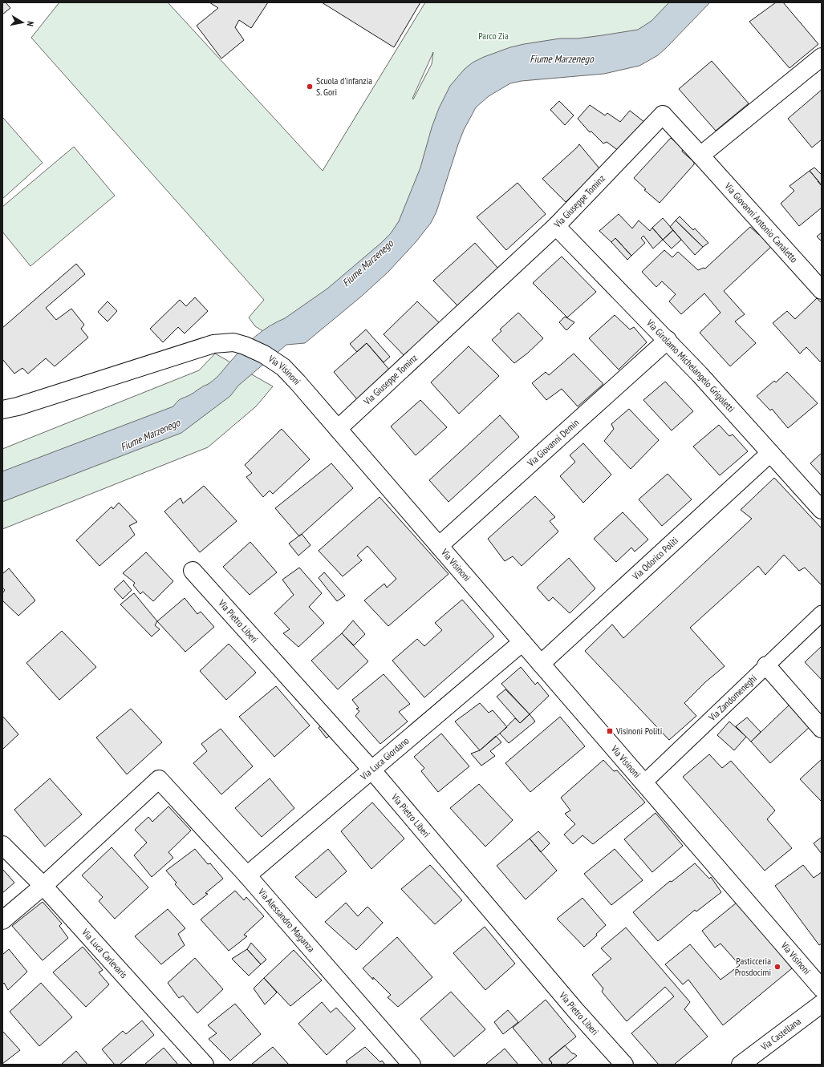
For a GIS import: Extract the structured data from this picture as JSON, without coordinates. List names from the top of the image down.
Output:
{
  "streets": {
    "street": [
      "Via Giuseppe Tominz",
      "Via Giovanni Antonio Canaletto",
      "Via Girolamo Michelangelo Grigoletti",
      "Via Visinoni",
      "Via Giovanni Demin",
      "Via Odorico Politi",
      "Via Pietro Liberi",
      "Via Zandomeneghi",
      "Via Luca Giordano",
      "Via Alessandro Maganza",
      "Via Luca Carlevaris",
      "Via Castellana"
    ]
  },
  "crossings": [
    ["Via Giuseppe Tominz", "Via Giovanni Antonio Canaletto"],
    ["Via Giuseppe Tominz", "Via Girolamo Michelangelo Grigoletti"],
    ["Via Giuseppe Tominz", "Via Visinoni"],
    ["Via Girolamo Michelangelo Grigoletti", "Via Giovanni Demin"],
    ["Via Girolamo Michelangelo Grigoletti", "Via Odorico Politi"],
    ["Via Visinoni", "Via Giovanni Demin"],
    ["Via Visinoni", "Via Odorico Politi"],
    ["Via Visinoni", "Via Zandomeneghi"],
    ["Via Visinoni", "Via Luca Giordano"],
    ["Via Pietro Liberi", "Via Luca Giordano"],
    ["Via Luca Giordano", "Via Alessandro Maganza"],
    ["Via Alessandro Maganza", "Via Luca Carlevaris"]
  ],
  "water": ["Fiume Marzenego"],
  "parks": ["Parco Zia"],
  "places": {
    "other": ["Scuola d'infanzia S. Gori", "Pasticceria Prosdocimi"],
    "transit": ["Visinoni Politi"]
  },
  "north": "right"
}
